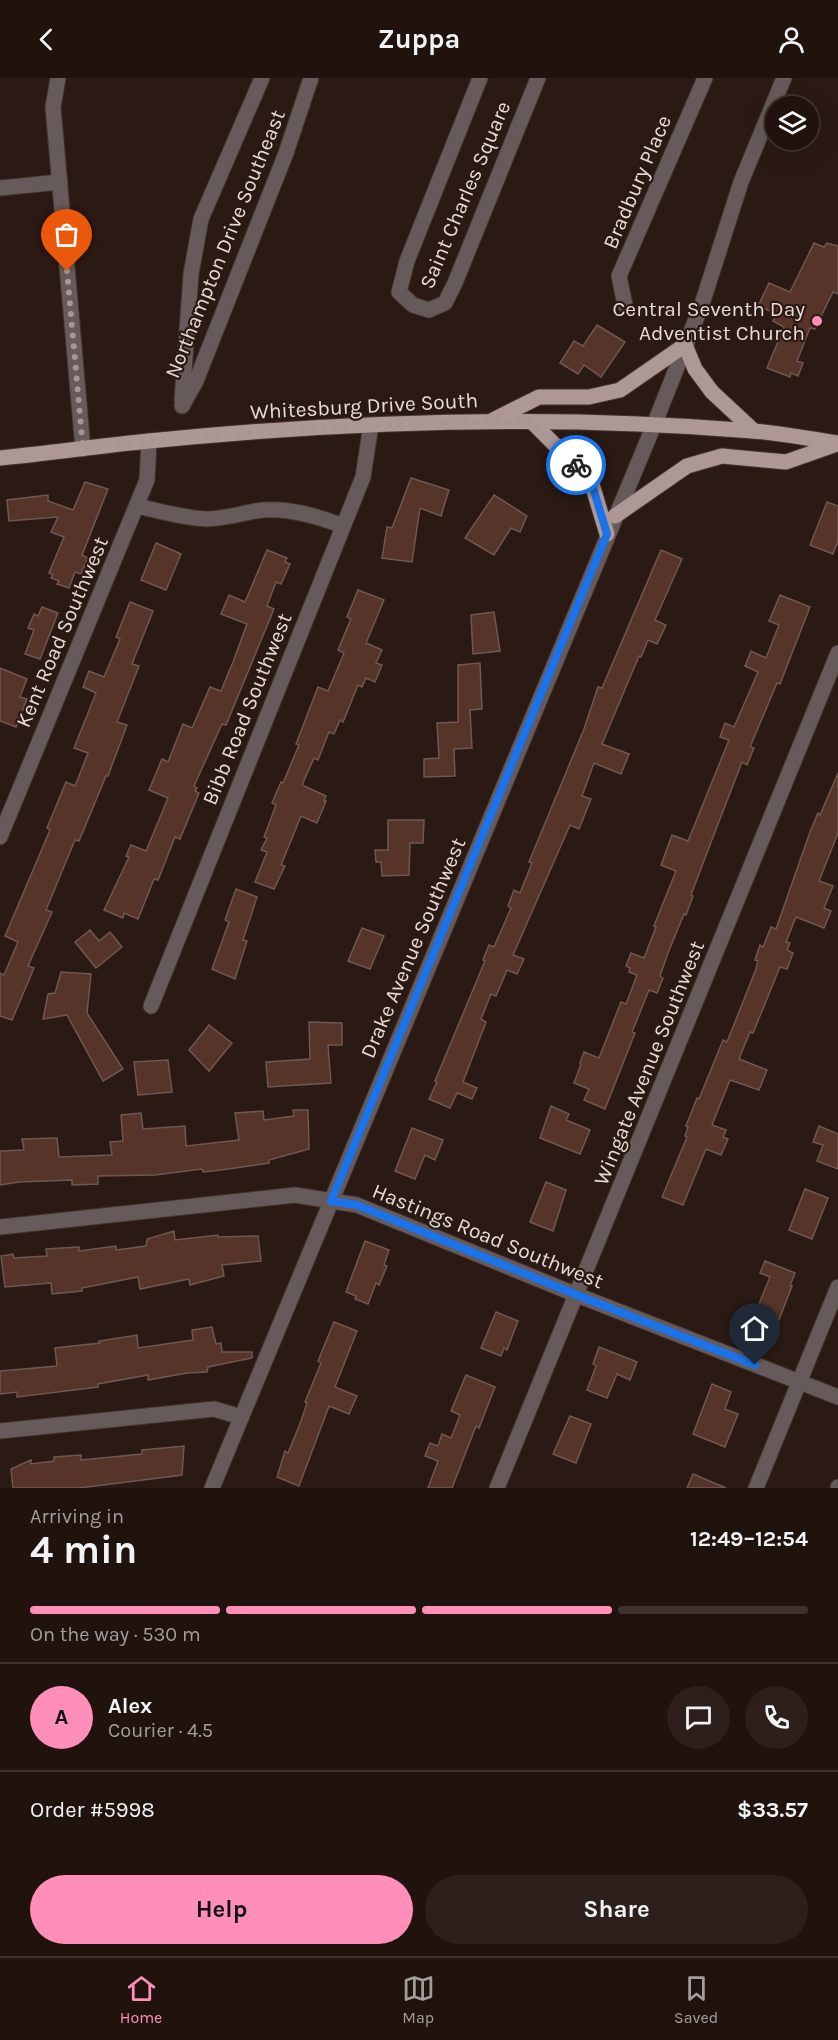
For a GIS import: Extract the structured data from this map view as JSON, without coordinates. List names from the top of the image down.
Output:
{
  "streets": {
    "main road": ["Whitesburg Drive South"],
    "street": [
      "Bradbury Place",
      "Saint Charles Square",
      "Northampton Drive Southeast",
      "Kent Road Southwest",
      "Bibb Road Southwest",
      "Drake Avenue Southwest",
      "Wingate Avenue Southwest",
      "Hastings Road Southwest"
    ]
  },
  "crossings": [
    ["Whitesburg Drive South", "Kent Road Southwest"],
    ["Whitesburg Drive South", "Bibb Road Southwest"],
    ["Whitesburg Drive South", "Drake Avenue Southwest"],
    ["Drake Avenue Southwest", "Hastings Road Southwest"],
    ["Wingate Avenue Southwest", "Hastings Road Southwest"]
  ],
  "places": ["Central Seventh Day Adventist Church"],
  "page": {
    "header": "Zuppa",
    "heading": ["4 min", "Arriving in", "12:49–12:54"],
    "panel": [
      "Alex",
      "Courier · 4.5",
      "Order #5998",
      "$33.57"
    ],
    "bar": "On the way · 530 m",
    "round": "A",
    "buttons": ["Help", "Share"],
    "tabs": ["Home", "Map", "Saved"]
  }
}
